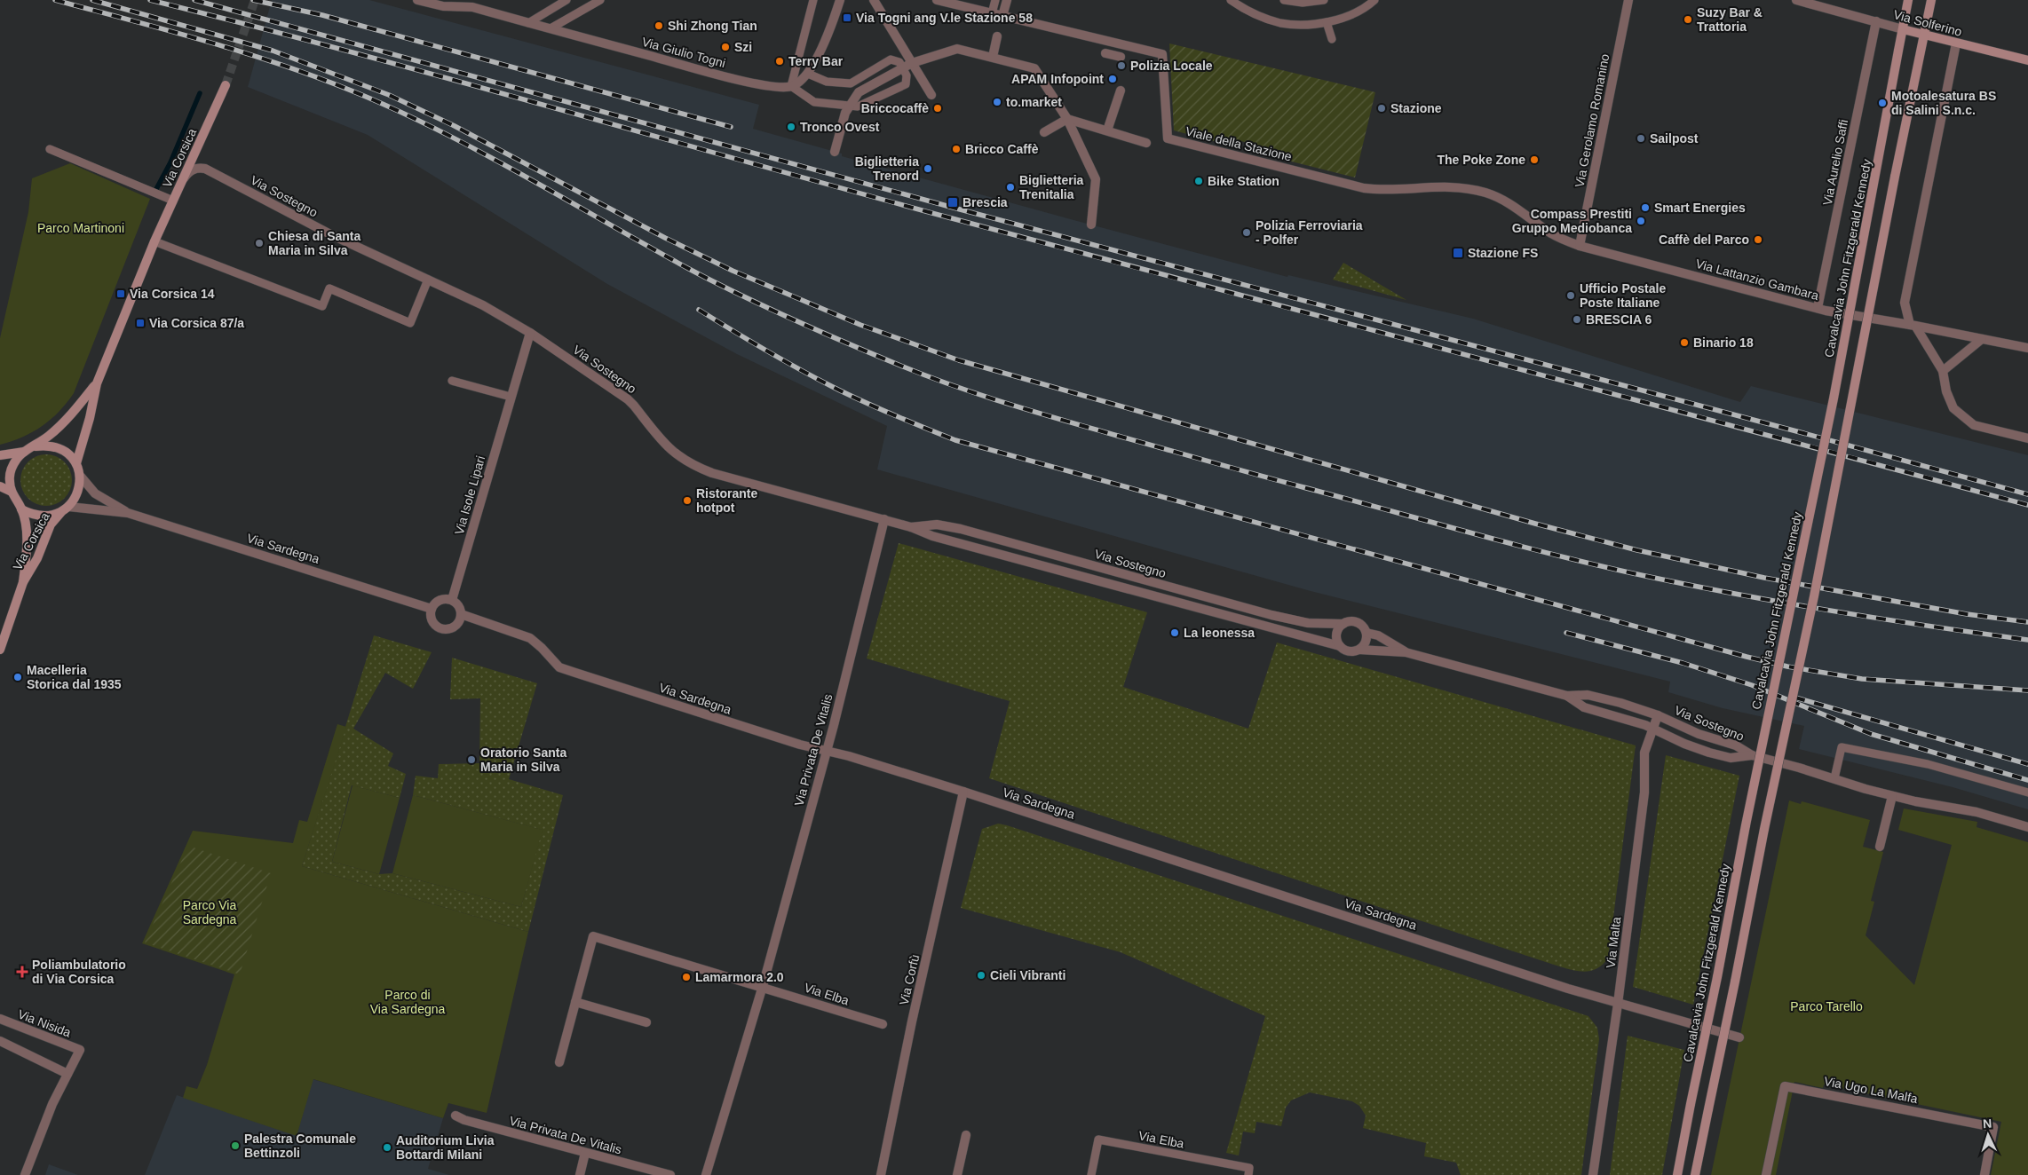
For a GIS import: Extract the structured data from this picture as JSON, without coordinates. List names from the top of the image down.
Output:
{
  "streets": {
    "street": [
      "Via Solferino",
      "Via Giulio Togni",
      "Via Gerolamo Romanino",
      "Viale della Stazione",
      "Via Corsica",
      "Via Aurelio Saffi",
      "Via Sostegno",
      "Cavalcavia John Fitzgerald Kennedy",
      "Via Lattanzio Gambara",
      "Via Isole Lipari",
      "Via Sardegna",
      "Via Privata De Vitalis",
      "Via Malta",
      "Via Corfù",
      "Via Elba",
      "Via Nisida",
      "Via Ugo La Malfa"
    ]
  },
  "crossings": [
    ["Via Solferino", "Via Aurelio Saffi"],
    ["Via Solferino", "Cavalcavia John Fitzgerald Kennedy"],
    ["Via Gerolamo Romanino", "Via Lattanzio Gambara"],
    ["Viale della Stazione", "Via Lattanzio Gambara"],
    ["Via Corsica", "Via Sardegna"],
    ["Via Aurelio Saffi", "Via Lattanzio Gambara"],
    ["Via Sostegno", "Via Isole Lipari"],
    ["Via Sostegno", "Via Privata De Vitalis"],
    ["Via Sostegno", "Via Malta"],
    ["Via Isole Lipari", "Via Sardegna"],
    ["Via Sardegna", "Via Privata De Vitalis"],
    ["Via Sardegna", "Via Malta"],
    ["Via Sardegna", "Via Corfù"],
    ["Via Privata De Vitalis", "Via Elba"]
  ],
  "parks": [
    "Parco Martinoni",
    "Parco Via Sardegna",
    "Parco di Via Sardegna",
    "Parco Tarello"
  ],
  "places": {
    "transit": [
      "Via Togni ang V.le Stazione 58",
      "Brescia",
      "Stazione FS",
      "Via Corsica 14",
      "Via Corsica 87/a"
    ],
    "other": [
      "Suzy Bar & Trattoria",
      "Shi Zhong Tian",
      "Szi",
      "Terry Bar",
      "Polizia Locale",
      "APAM Infopoint",
      "to.market",
      "Motoalesatura BS di Salini S.n.c.",
      "Briccocaffè",
      "Stazione",
      "Tronco Ovest",
      "Sailpost",
      "Bricco Caffè",
      "The Poke Zone",
      "Biglietteria Trenord",
      "Bike Station",
      "Biglietteria Trenitalia",
      "Smart Energies",
      "Compass Prestiti Gruppo Mediobanca",
      "Polizia Ferroviaria - Polfer",
      "Caffè del Parco",
      "Chiesa di Santa Maria in Silva",
      "Ufficio Postale Poste Italiane",
      "BRESCIA 6",
      "Binario 18",
      "Ristorante hotpot",
      "La leonessa",
      "Macelleria Storica dal 1935",
      "Oratorio Santa Maria in Silva",
      "Cieli Vibranti",
      "Lamarmora 2.0",
      "Palestra Comunale Bettinzoli",
      "Auditorium Livia Bottardi Milani"
    ],
    "health": ["Poliambulatorio di Via Corsica"]
  },
  "north": "top"
}
